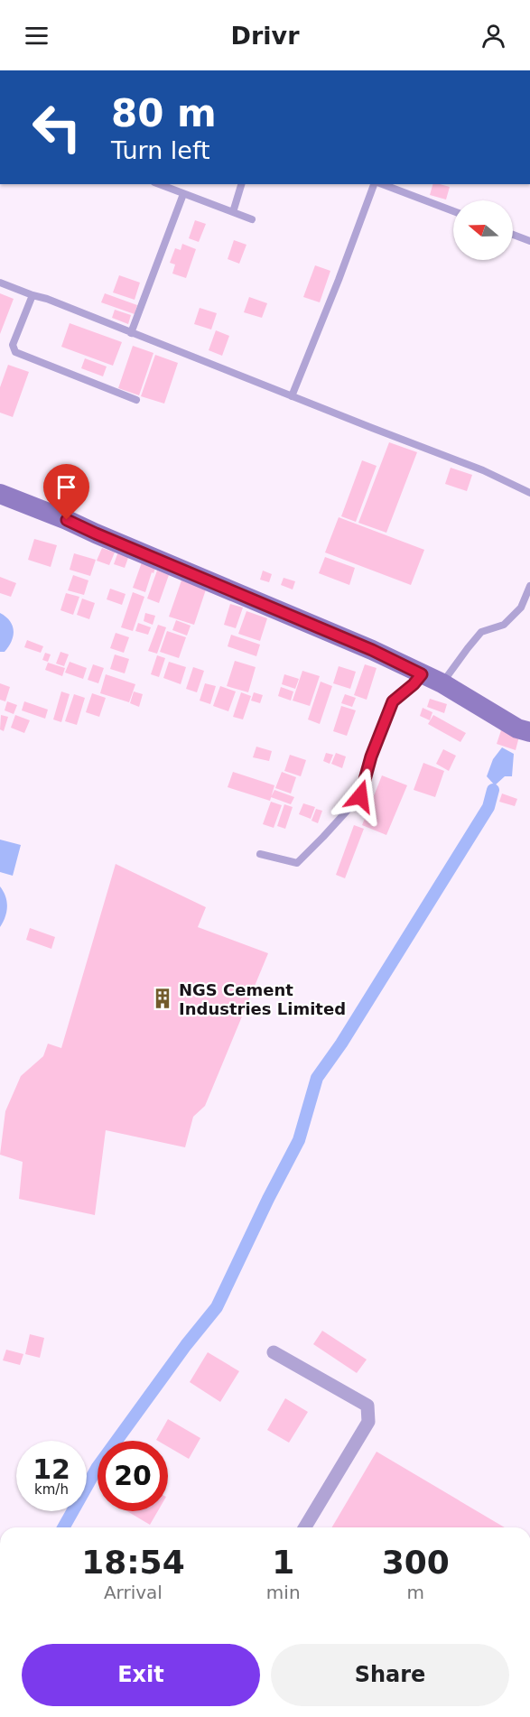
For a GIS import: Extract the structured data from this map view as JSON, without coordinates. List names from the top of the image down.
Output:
{
  "places": {
    "building": ["NGS Cement Industries Limited"]
  },
  "north": "left",
  "page": {
    "header": "Drivr",
    "turn": ["80 m", "Turn left"],
    "speed": "12 km/h",
    "limit": "20",
    "eta": [
      "18:54",
      "Arrival",
      "1",
      "min",
      "300",
      "m"
    ],
    "buttons": ["Exit", "Share"]
  }
}
